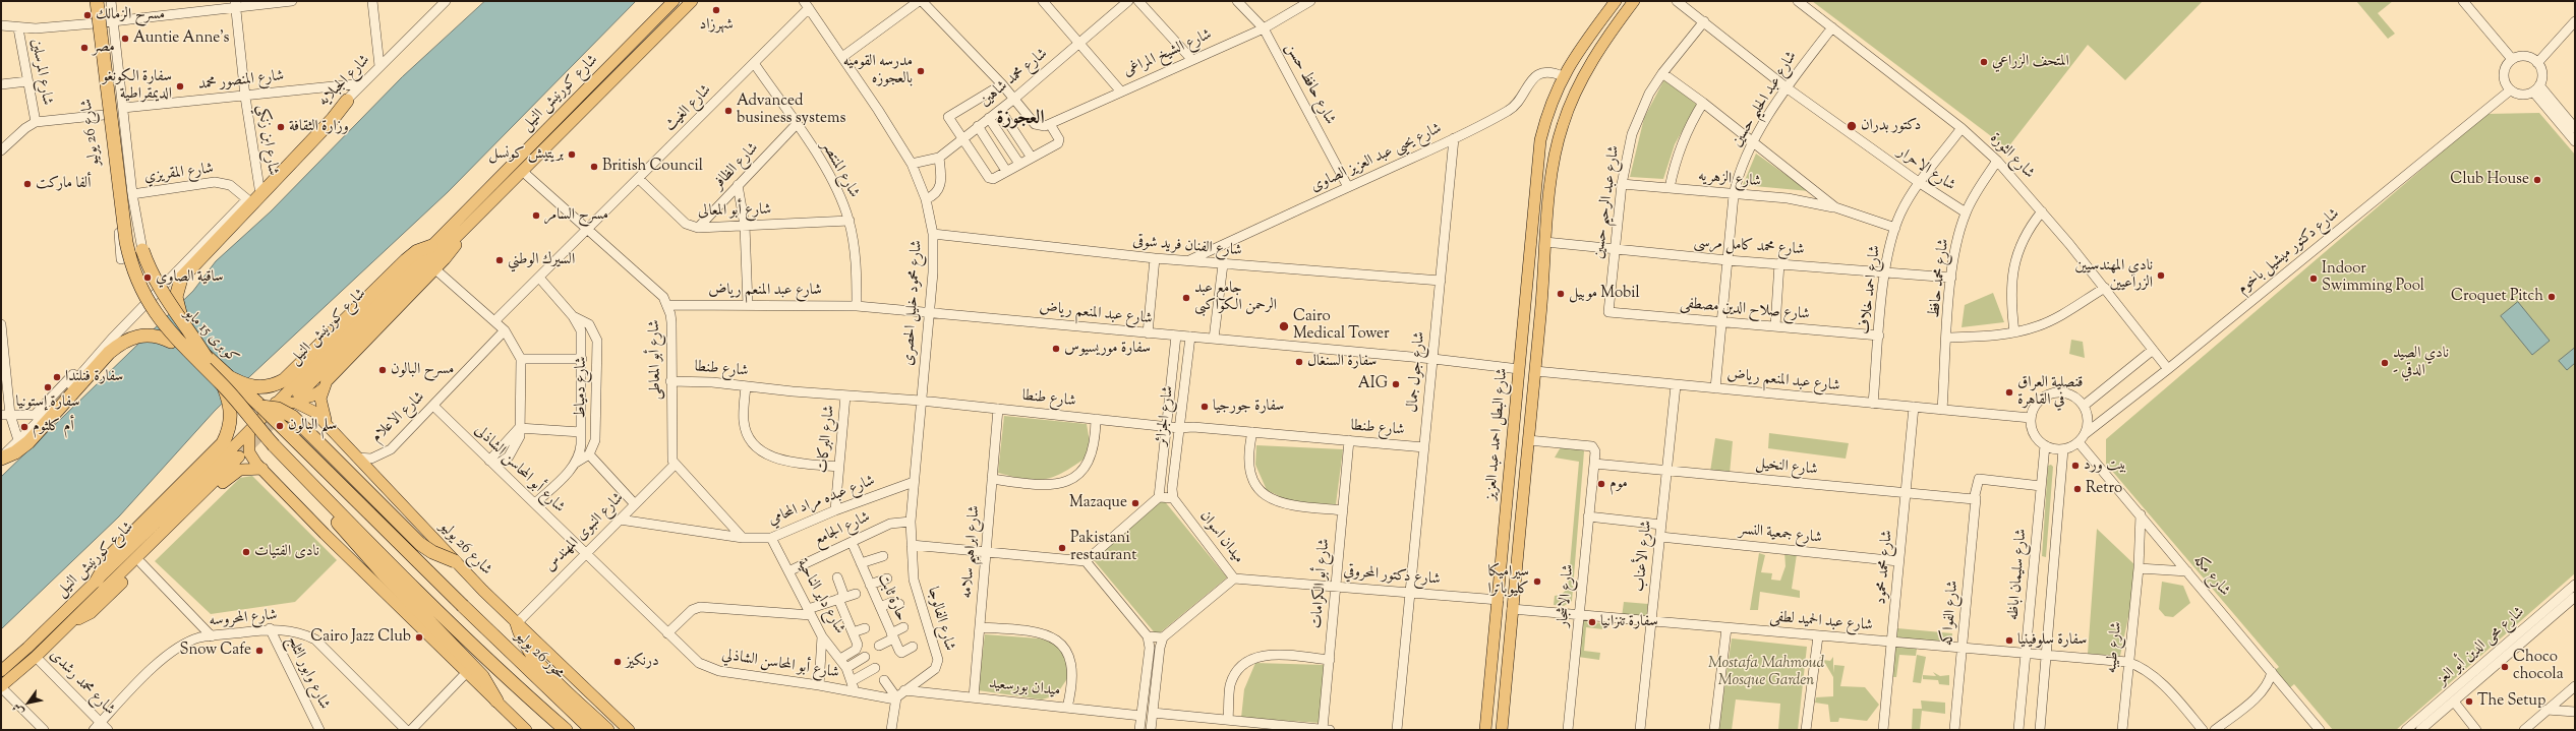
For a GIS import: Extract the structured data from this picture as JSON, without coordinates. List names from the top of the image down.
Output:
{
  "streets": {
    "highway": ["كوبرى 15 مايو", "محور 26 يوليو"],
    "main road": ["شارع كورنيش النيل", "شارع 26 يوليو", "شارع البطل احمد عبد العزيز"],
    "street": [
      "شارع الشيخ المراغى",
      "شارع المرسلين",
      "شارع محمد شاهين",
      "شارع المنصور محمد",
      "شارع الجبلايه",
      "شارع حافظ حسن",
      "شارع عبد الحليم حسين",
      "شارع الغيث",
      "شارع ابن زنكي",
      "شارع الثورة",
      "شارع يحيى عبد العزيز الصاوى",
      "شارع الظافر",
      "شارع المنتصر",
      "شارع الاحرار",
      "شارع المقريزي",
      "شارع الزهريه",
      "شارع عبد الرحيم حسين",
      "شارع أبو المعالى",
      "شارع الفنان فريد شوقى",
      "شارع محمد كامل مرسى",
      "شارع دكتور ميشيل باخوم",
      "شارع محمد حافظ",
      "شارع احمد خلاف",
      "شارع عبد المنعم رياض",
      "شارع محمود خليل الحصرى",
      "شارع صلاح الدين مصطفى",
      "شارع أبو المعاطى",
      "شارع طنطا",
      "شارع جول جمال",
      "شارع دمياط",
      "شارع الجزائر",
      "شارع الاعلام",
      "شارع البركات",
      "شارع النخيل",
      "شارع أبو المحاسن الشاذلى",
      "شارع عبده مراد المحامي",
      "شارع الجامع",
      "شارع النبوى المهندس",
      "شارع جمعية النسر",
      "ميدان اسوان",
      "شارع ابراهيم سلامه",
      "شارع الأعناب",
      "شارع محمد محمود",
      "شارع سليمان اباظه",
      "شارع دكتور المحروقي",
      "شارع مكه",
      "شارع أبو الكرامات",
      "شارع الاشجار",
      "شارع داير الناحية",
      "حارة ثابت",
      "شارع الفواكه",
      "شارع المحروسه",
      "شارع الفالوجا",
      "شارع عبد الحميد لطفى",
      "شارع محى الدين أبو العز",
      "شارع طيبه",
      "شارع أبو المحاسن الشاذلي",
      "شارع وابور الثلج",
      "شارع محمد رشدى",
      "ميدان بورسعيد"
    ]
  },
  "crossings": [
    ["شارع الشيخ المراغى", "شارع محمد شاهين"],
    ["شارع الشيخ المراغى", "شارع حافظ حسن"],
    ["شارع محمد شاهين", "شارع محمود خليل الحصرى"],
    ["شارع المنصور محمد", "شارع الجبلايه"],
    ["شارع المنصور محمد", "شارع ابن زنكي"],
    ["شارع الجبلايه", "شارع ابن زنكي"],
    ["شارع الجبلايه", "شارع المقريزي"],
    ["شارع حافظ حسن", "شارع يحيى عبد العزيز الصاوى"],
    ["شارع كورنيش النيل", "شارع 26 يوليو"],
    ["شارع كورنيش النيل", "شارع أبو المعاطى"],
    ["شارع كورنيش النيل", "شارع محمد رشدى"],
    ["شارع عبد الحليم حسين", "شارع الثورة"],
    ["شارع عبد الحليم حسين", "شارع الاحرار"],
    ["شارع عبد الحليم حسين", "شارع الزهريه"],
    ["شارع عبد الحليم حسين", "شارع محمد كامل مرسى"],
    ["شارع عبد الحليم حسين", "شارع عبد المنعم رياض"],
    ["شارع عبد الحليم حسين", "شارع صلاح الدين مصطفى"],
    ["شارع الغيث", "شارع المنتصر"],
    ["شارع الغيث", "شارع أبو المعالى"],
    ["شارع الغيث", "شارع محمود خليل الحصرى"],
    ["شارع الغيث", "شارع أبو المعاطى"],
    ["شارع 26 يوليو", "شارع الاعلام"],
    ["شارع 26 يوليو", "شارع النبوى المهندس"],
    ["شارع الثورة", "شارع دكتور ميشيل باخوم"],
    ["شارع الثورة", "شارع محمد حافظ"],
    ["شارع الثورة", "شارع احمد خلاف"],
    ["شارع يحيى عبد العزيز الصاوى", "شارع الفنان فريد شوقى"],
    ["شارع يحيى عبد العزيز الصاوى", "شارع جول جمال"],
    ["شارع يحيى عبد العزيز الصاوى", "شارع البطل احمد عبد العزيز"],
    ["شارع الظافر", "شارع المنتصر"],
    ["شارع الظافر", "شارع أبو المعالى"],
    ["شارع المنتصر", "شارع أبو المعالى"],
    ["شارع المنتصر", "شارع عبد المنعم رياض"],
    ["شارع الاحرار", "شارع عبد الرحيم حسين"],
    ["شارع الاحرار", "شارع محمد حافظ"],
    ["شارع الاحرار", "شارع احمد خلاف"],
    ["شارع الزهريه", "شارع عبد الرحيم حسين"],
    ["شارع عبد الرحيم حسين", "شارع محمد كامل مرسى"],
    ["شارع عبد الرحيم حسين", "شارع صلاح الدين مصطفى"],
    ["شارع الفنان فريد شوقى", "شارع محمود خليل الحصرى"],
    ["شارع الفنان فريد شوقى", "شارع جول جمال"],
    ["شارع محمد كامل مرسى", "شارع محمد حافظ"],
    ["شارع محمد كامل مرسى", "شارع احمد خلاف"],
    ["شارع محمد كامل مرسى", "شارع البطل احمد عبد العزيز"],
    ["شارع دكتور ميشيل باخوم", "شارع عبد المنعم رياض"],
    ["شارع دكتور ميشيل باخوم", "شارع سليمان اباظه"],
    ["شارع دكتور ميشيل باخوم", "شارع مكه"],
    ["شارع محمد حافظ", "شارع عبد المنعم رياض"],
    ["شارع احمد خلاف", "شارع عبد المنعم رياض"],
    ["شارع احمد خلاف", "شارع صلاح الدين مصطفى"],
    ["شارع عبد المنعم رياض", "شارع محمود خليل الحصرى"],
    ["شارع عبد المنعم رياض", "شارع أبو المعاطى"],
    ["شارع عبد المنعم رياض", "شارع جول جمال"],
    ["شارع عبد المنعم رياض", "شارع الجزائر"],
    ["شارع عبد المنعم رياض", "شارع البطل احمد عبد العزيز"],
    ["شارع عبد المنعم رياض", "شارع الأعناب"],
    ["شارع عبد المنعم رياض", "شارع محمد محمود"],
    ["شارع عبد المنعم رياض", "شارع سليمان اباظه"],
    ["شارع عبد المنعم رياض", "شارع مكه"],
    ["شارع محمود خليل الحصرى", "شارع طنطا"],
    ["شارع محمود خليل الحصرى", "شارع عبده مراد المحامي"],
    ["شارع محمود خليل الحصرى", "شارع الجامع"],
    ["شارع محمود خليل الحصرى", "شارع الفالوجا"],
    ["كوبرى 15 مايو", "محور 26 يوليو"],
    ["شارع أبو المعاطى", "شارع طنطا"],
    ["شارع أبو المعاطى", "شارع النبوى المهندس"],
    ["شارع طنطا", "شارع جول جمال"],
    ["شارع طنطا", "شارع الجزائر"],
    ["شارع طنطا", "شارع البركات"],
    ["شارع طنطا", "شارع ابراهيم سلامه"],
    ["شارع طنطا", "شارع أبو الكرامات"],
    ["شارع جول جمال", "شارع دكتور المحروقي"],
    ["شارع الجزائر", "ميدان اسوان"],
    ["شارع الاعلام", "شارع أبو المحاسن الشاذلى"],
    ["شارع البطل احمد عبد العزيز", "شارع دكتور المحروقي"],
    ["شارع البطل احمد عبد العزيز", "شارع عبد الحميد لطفى"],
    ["شارع البركات", "شارع عبده مراد المحامي"],
    ["شارع النخيل", "شارع الأعناب"],
    ["شارع النخيل", "شارع محمد محمود"],
    ["شارع النخيل", "شارع الاشجار"],
    ["شارع النخيل", "شارع الفواكه"],
    ["شارع أبو المحاسن الشاذلى", "شارع النبوى المهندس"],
    ["شارع أبو المحاسن الشاذلى", "شارع أبو المحاسن الشاذلي"],
    ["شارع عبده مراد المحامي", "شارع النبوى المهندس"],
    ["شارع عبده مراد المحامي", "شارع داير الناحية"],
    ["شارع الجامع", "شارع داير الناحية"],
    ["شارع الجامع", "حارة ثابت"],
    ["شارع النبوى المهندس", "شارع أبو المحاسن الشاذلي"],
    ["شارع جمعية النسر", "شارع الأعناب"],
    ["شارع جمعية النسر", "شارع محمد محمود"],
    ["ميدان اسوان", "شارع دكتور المحروقي"],
    ["شارع ابراهيم سلامه", "ميدان بورسعيد"],
    ["شارع الأعناب", "شارع عبد الحميد لطفى"],
    ["شارع محمد محمود", "شارع عبد الحميد لطفى"],
    ["شارع سليمان اباظه", "شارع مكه"],
    ["شارع سليمان اباظه", "شارع عبد الحميد لطفى"],
    ["شارع دكتور المحروقي", "شارع أبو الكرامات"],
    ["شارع مكه", "شارع طيبه"],
    ["شارع الاشجار", "شارع عبد الحميد لطفى"],
    ["شارع داير الناحية", "شارع أبو المحاسن الشاذلي"],
    ["شارع الفواكه", "شارع عبد الحميد لطفى"],
    ["شارع المحروسه", "شارع وابور الثلج"],
    ["شارع المحروسه", "شارع محمد رشدى"],
    ["شارع الفالوجا", "شارع أبو المحاسن الشاذلي"],
    ["شارع الفالوجا", "ميدان بورسعيد"],
    ["شارع عبد الحميد لطفى", "شارع طيبه"]
  ],
  "districts": ["العجوزة"],
  "parks": ["Mostafa Mahmoud Mosque Garden"],
  "places": [
    "شهرزاد",
    "مسرح الزمالك",
    "Auntie Anne's",
    "مصر",
    "المتحف الزراعي",
    "مدرسه القوميه بالعجوزه",
    "سفارة الكونغو الديمقراطية",
    "Advanced business systems",
    "دكتور بدران",
    "وزارة الثقافة",
    "بريتيش كونسل",
    "British Council",
    "Club House",
    "ألفا ماركت",
    "مسرح السامر",
    "السيرك الوطني",
    "نادي المهندسيين الزراعيين",
    "ساقية الصاوي",
    "Indoor Swimming Pool",
    "موبيل Mobil",
    "Croquet Pitch",
    "جامع عبد الرحمن الكواكبى",
    "Cairo Medical Tower",
    "سفارة موريسيوس",
    "سفارة السنغال",
    "نادي الصيد - الدقي",
    "مسرح البالون",
    "سفارة فنلندا",
    "AIG",
    "سفارة إستونيا",
    "قنصلية العراق في القاهرة",
    "سفارة جورجيا",
    "سلم البالون",
    "أم كلثوم",
    "بيت ورد",
    "موم",
    "Retro",
    "Mazaque",
    "Pakistani restaurant",
    "نادى الفتيات",
    "سيراميكا كليوباترا",
    "سفارة تنزانيا",
    "Cairo Jazz Club",
    "سفارة سلوفينيا",
    "Snow Cafe",
    "درنكيز",
    "Choco chocola",
    "The Setup"
  ],
  "north": "bottom left"
}
